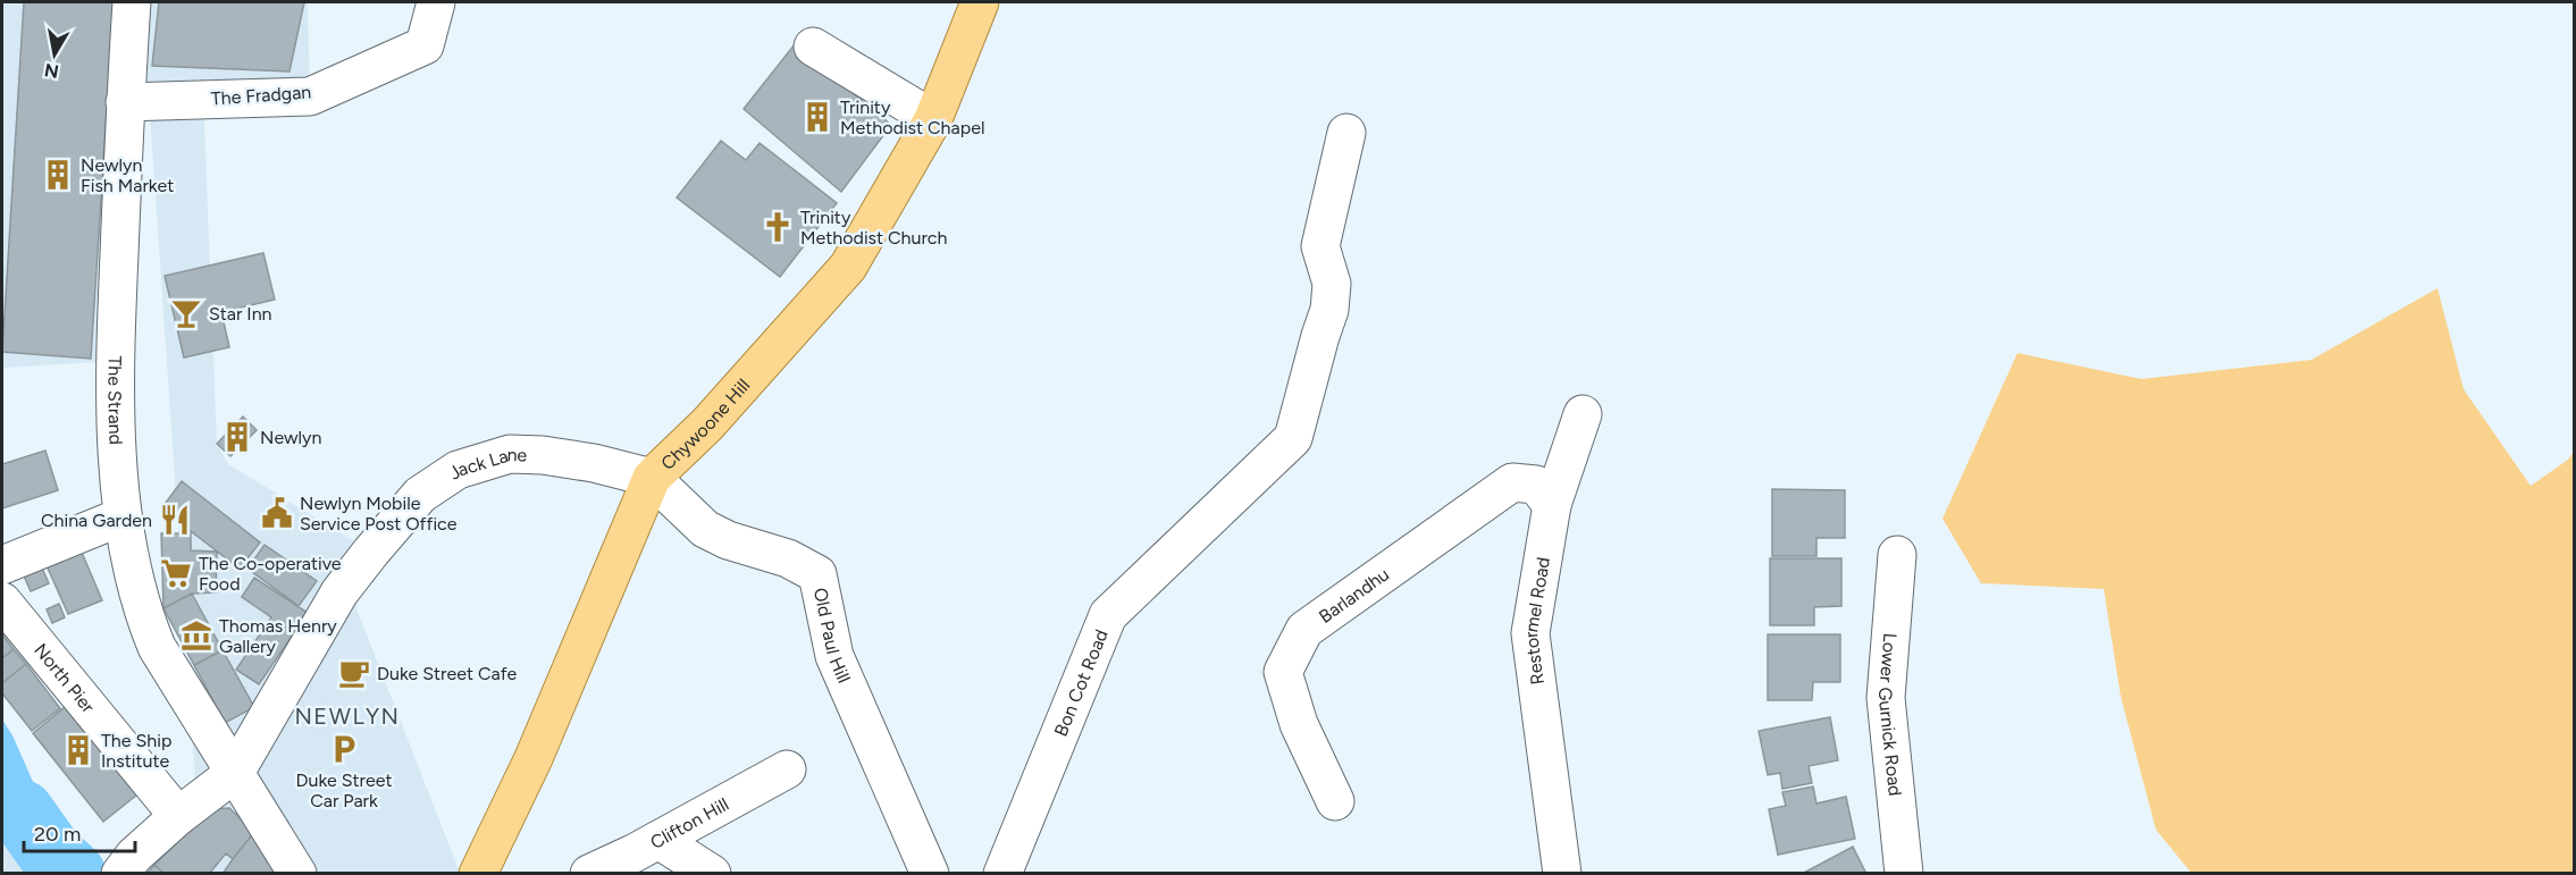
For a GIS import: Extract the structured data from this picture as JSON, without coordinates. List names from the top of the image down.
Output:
{
  "streets": {
    "main road": ["Chywoone Hill"],
    "street": [
      "The Fradgan",
      "The Strand",
      "Jack Lane",
      "Barlandhu",
      "Restormel Road",
      "Old Paul Hill",
      "North Pier",
      "Bon Cot Road",
      "Lower Gurnick Road",
      "Clifton Hill"
    ]
  },
  "crossings": [
    ["The Fradgan", "The Strand"],
    ["The Strand", "Jack Lane"],
    ["Chywoone Hill", "Jack Lane"],
    ["Chywoone Hill", "Old Paul Hill"],
    ["Jack Lane", "Old Paul Hill"],
    ["Barlandhu", "Restormel Road"]
  ],
  "districts": ["NEWLYN"],
  "places": {
    "building": [
      "Trinity Methodist Chapel",
      "Newlyn Fish Market",
      "Newlyn",
      "The Ship Institute"
    ],
    "church": ["Trinity Methodist Church"],
    "bar": ["Star Inn"],
    "public building": ["Newlyn Mobile Service Post Office"],
    "restaurant": ["China Garden"],
    "supermarket": ["The Co-operative Food"],
    "museum": ["Thomas Henry Gallery"],
    "cafe": ["Duke Street Cafe"],
    "parking": ["Duke Street Car Park"]
  },
  "scale_bar": "20 m",
  "north": "bottom"
}
